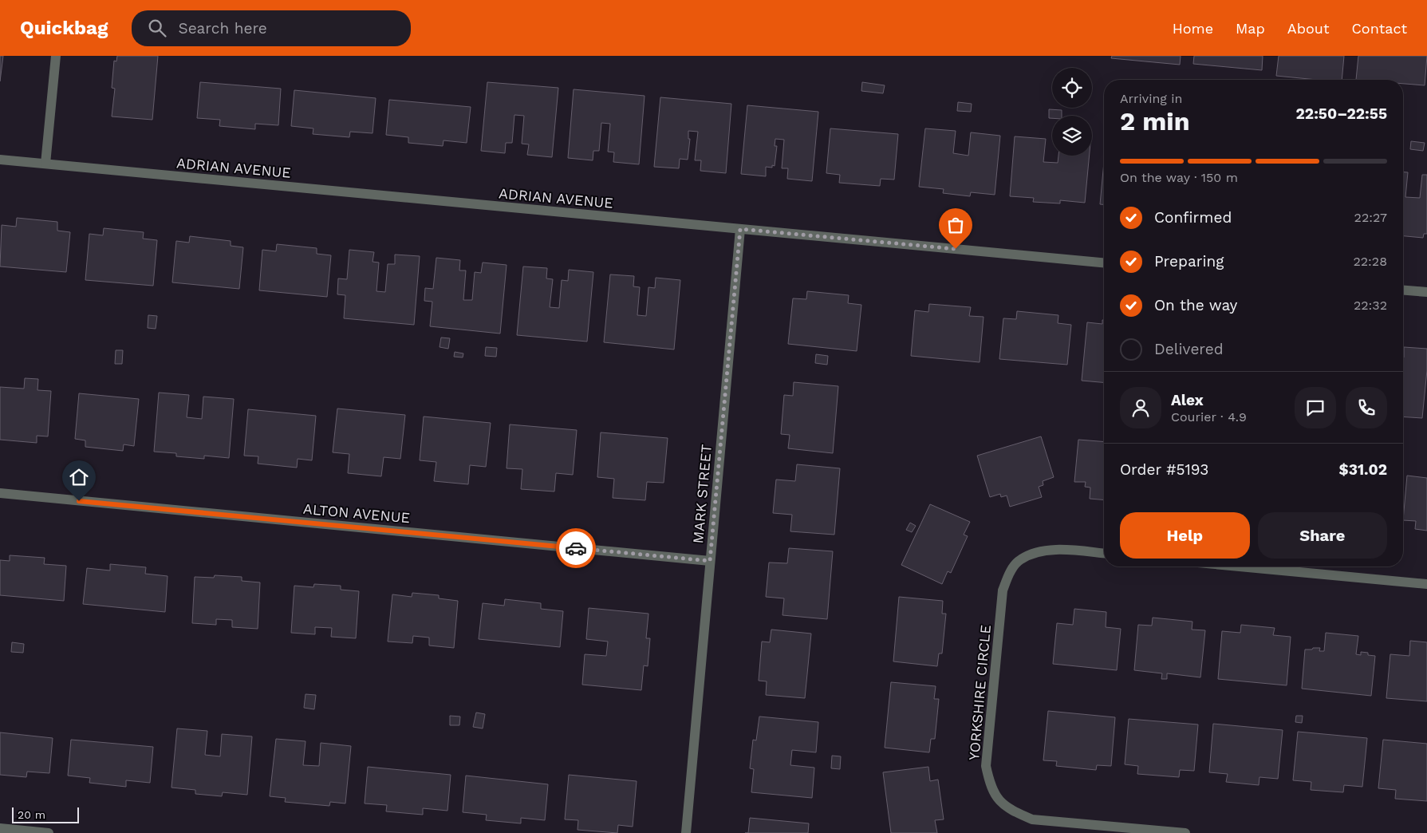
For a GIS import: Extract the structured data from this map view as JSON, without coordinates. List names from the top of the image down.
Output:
{
  "streets": {
    "street": [
      "ADRIAN AVENUE",
      "MARK STREET",
      "ALTON AVENUE",
      "YORKSHIRE CIRCLE"
    ]
  },
  "crossings": [
    ["ADRIAN AVENUE", "MARK STREET"],
    ["MARK STREET", "ALTON AVENUE"]
  ],
  "scale_bar": "20 m",
  "page": {
    "header": "Quickbag",
    "search": "Search here",
    "nav": [
      "Home",
      "Map",
      "About",
      "Contact"
    ],
    "heading": ["2 min", "Arriving in", "22:50–22:55"],
    "panel": [
      "Alex",
      "Courier · 4.9",
      "Order #5193",
      "$31.02"
    ],
    "bar": "On the way · 150 m",
    "list": [
      ["Confirmed", "22:27"],
      ["Preparing", "22:28"],
      ["On the way", "22:32"],
      "Delivered"
    ],
    "buttons": ["Help", "Share"],
    "scale": "20 m"
  }
}
